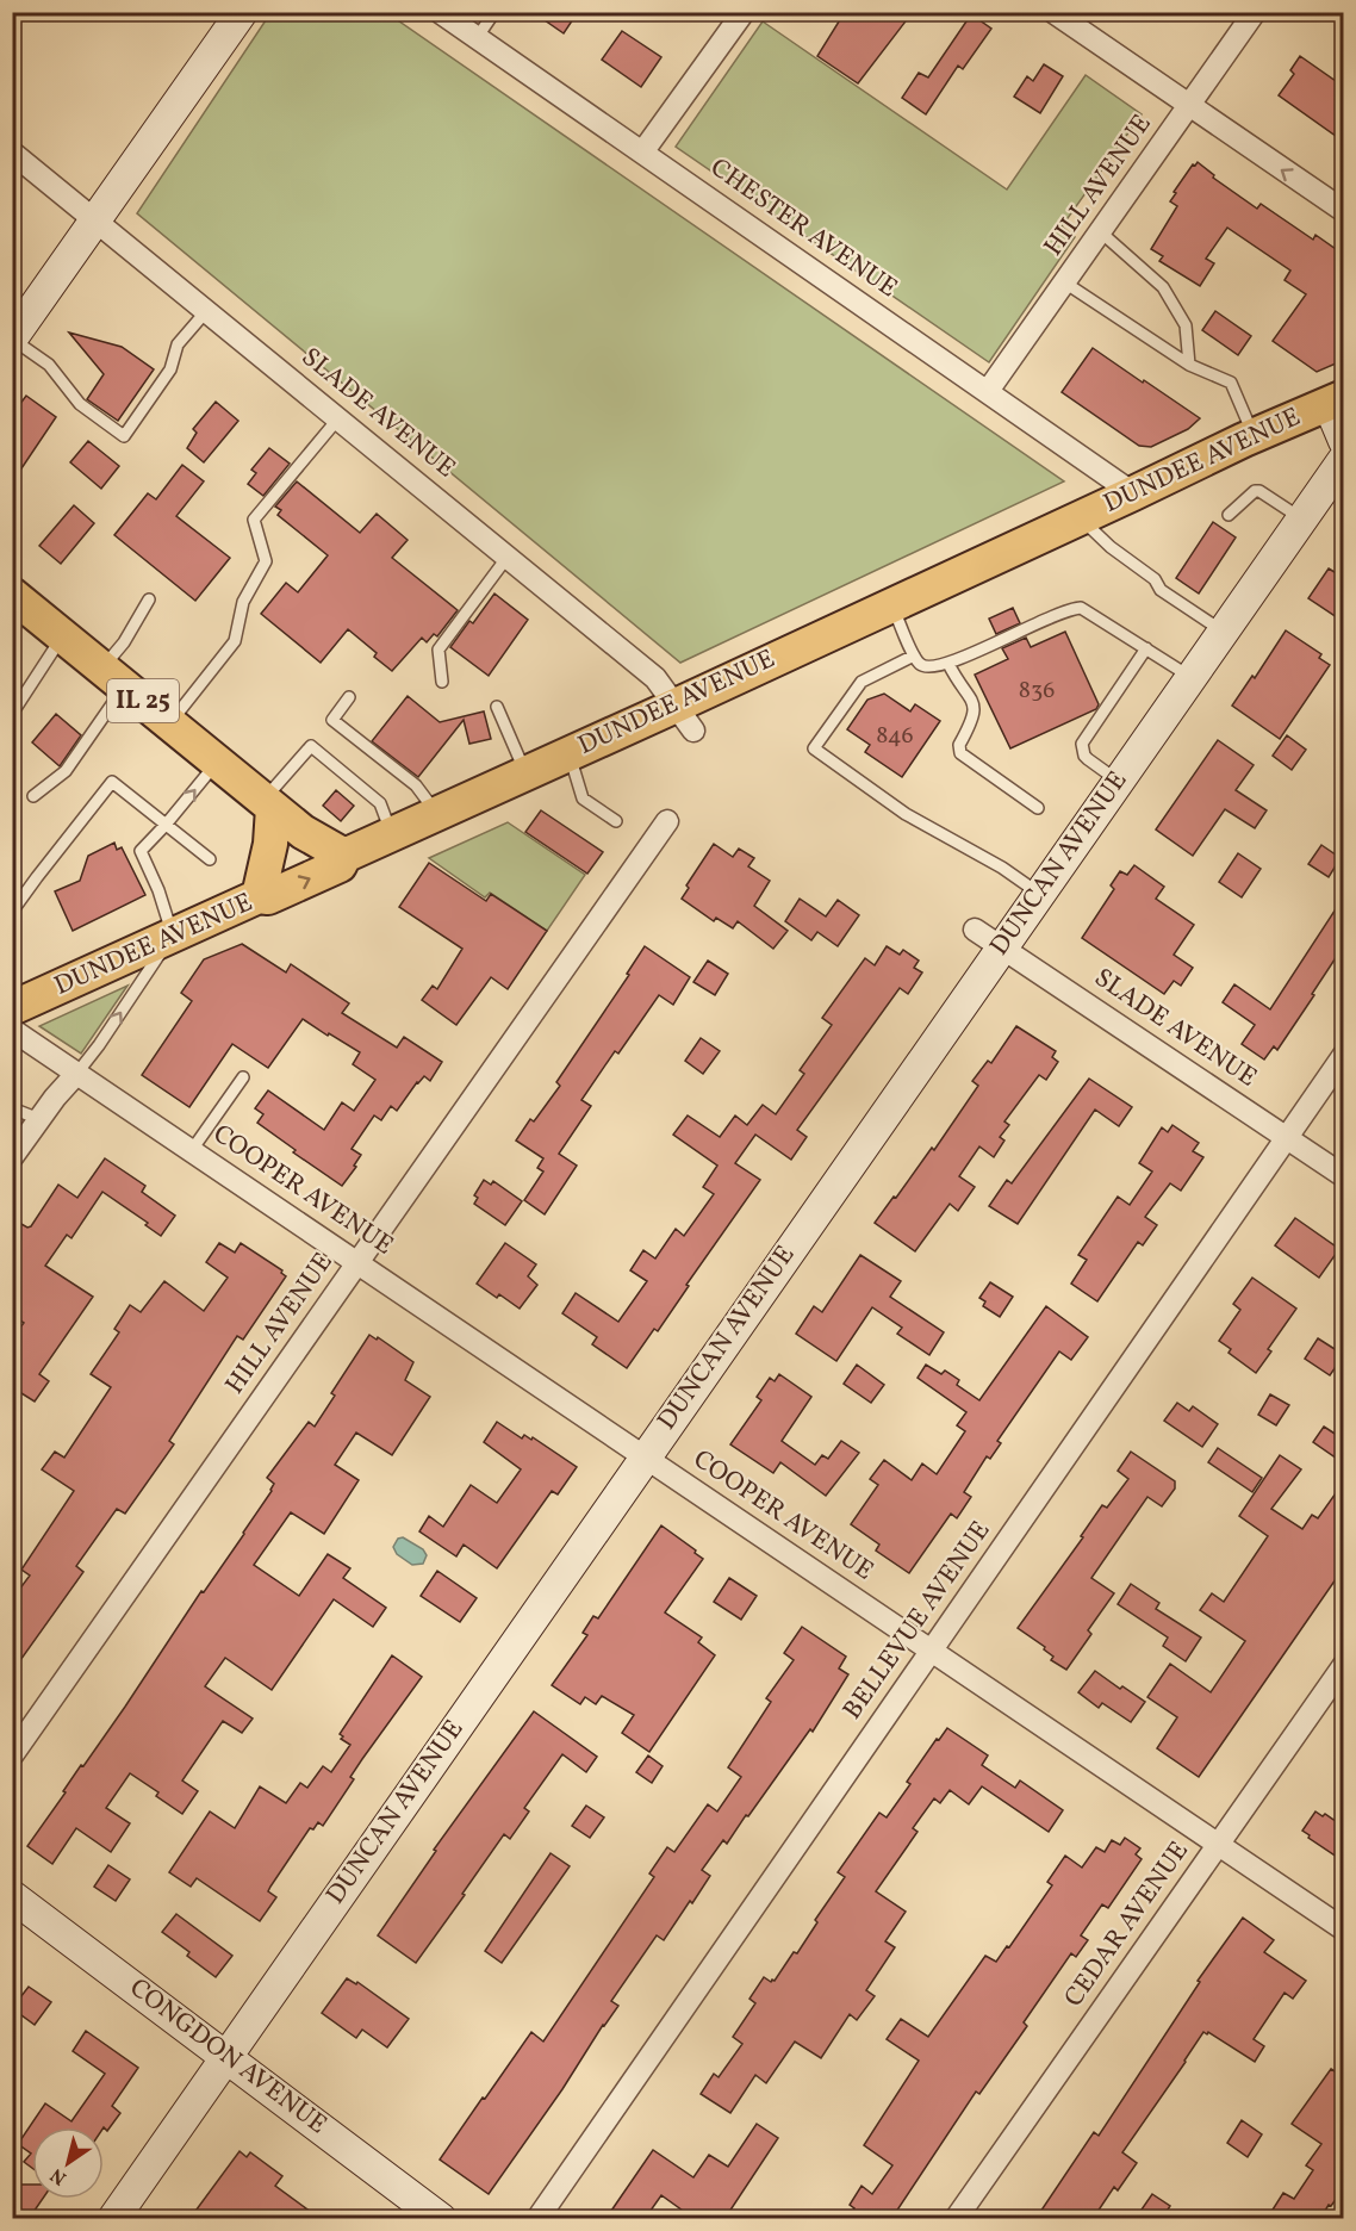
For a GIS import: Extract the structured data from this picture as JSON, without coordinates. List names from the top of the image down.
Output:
{
  "streets": {
    "main road": ["DUNDEE AVENUE", "IL 25"],
    "street": [
      "HILL AVENUE",
      "CHESTER AVENUE",
      "SLADE AVENUE",
      "DUNCAN AVENUE",
      "COOPER AVENUE",
      "BELLEVUE AVENUE",
      "CEDAR AVENUE",
      "CONGDON AVENUE"
    ]
  },
  "crossings": [
    ["HILL AVENUE", "CHESTER AVENUE"],
    ["HILL AVENUE", "COOPER AVENUE"],
    ["CHESTER AVENUE", "DUNDEE AVENUE"],
    ["SLADE AVENUE", "DUNDEE AVENUE"],
    ["SLADE AVENUE", "DUNCAN AVENUE"],
    ["SLADE AVENUE", "BELLEVUE AVENUE"],
    ["DUNCAN AVENUE", "COOPER AVENUE"],
    ["DUNCAN AVENUE", "CONGDON AVENUE"],
    ["COOPER AVENUE", "BELLEVUE AVENUE"],
    ["COOPER AVENUE", "CEDAR AVENUE"]
  ],
  "house_numbers": ["836", "846"],
  "north": "bottom left"
}
